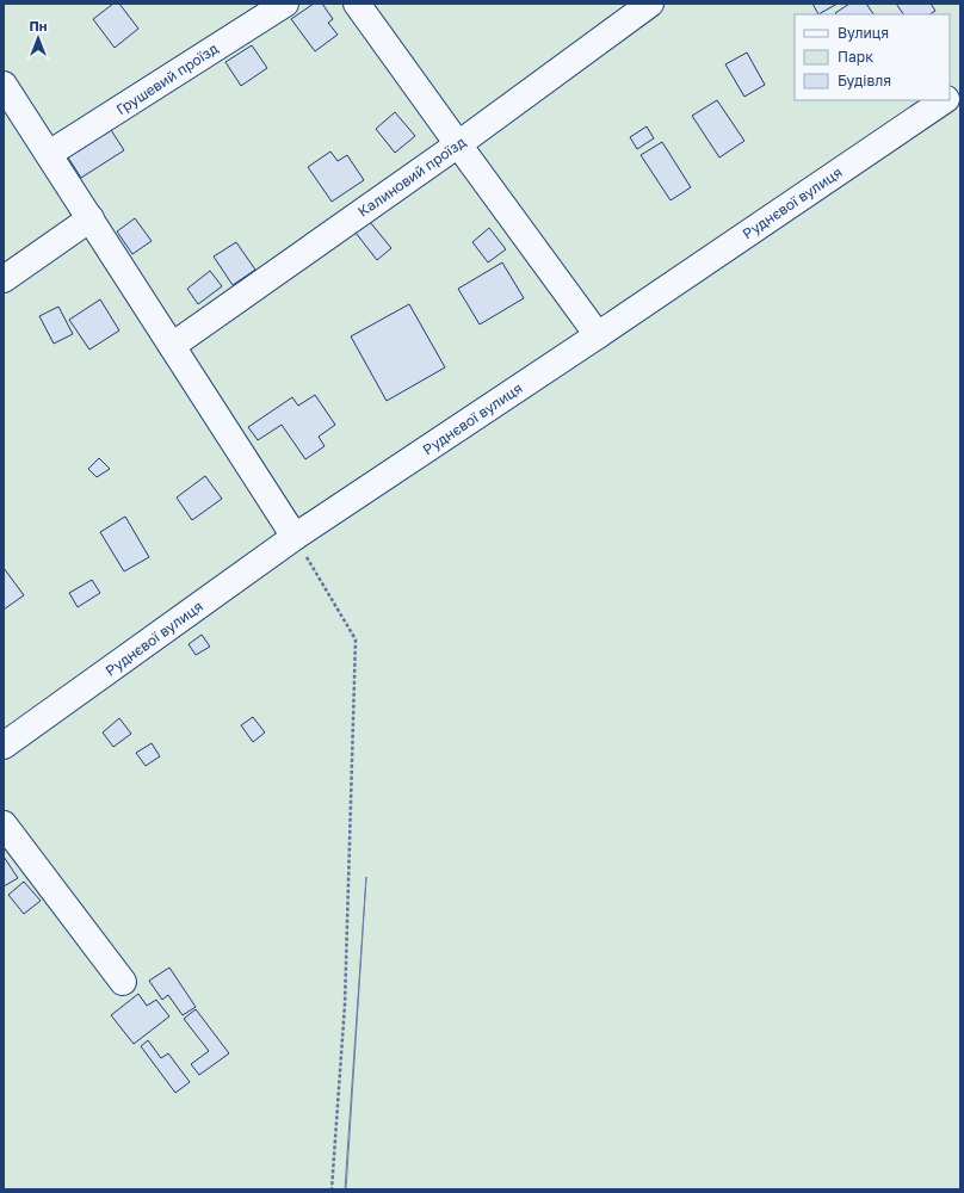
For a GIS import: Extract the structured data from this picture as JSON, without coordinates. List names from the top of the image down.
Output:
{
  "streets": {
    "street": ["Грушевий проїзд", "Калиновий проїзд", "Руднєвої вулиця"]
  },
  "legend": ["Вулиця", "Парк", "Будівля"],
  "north": "top"
}
